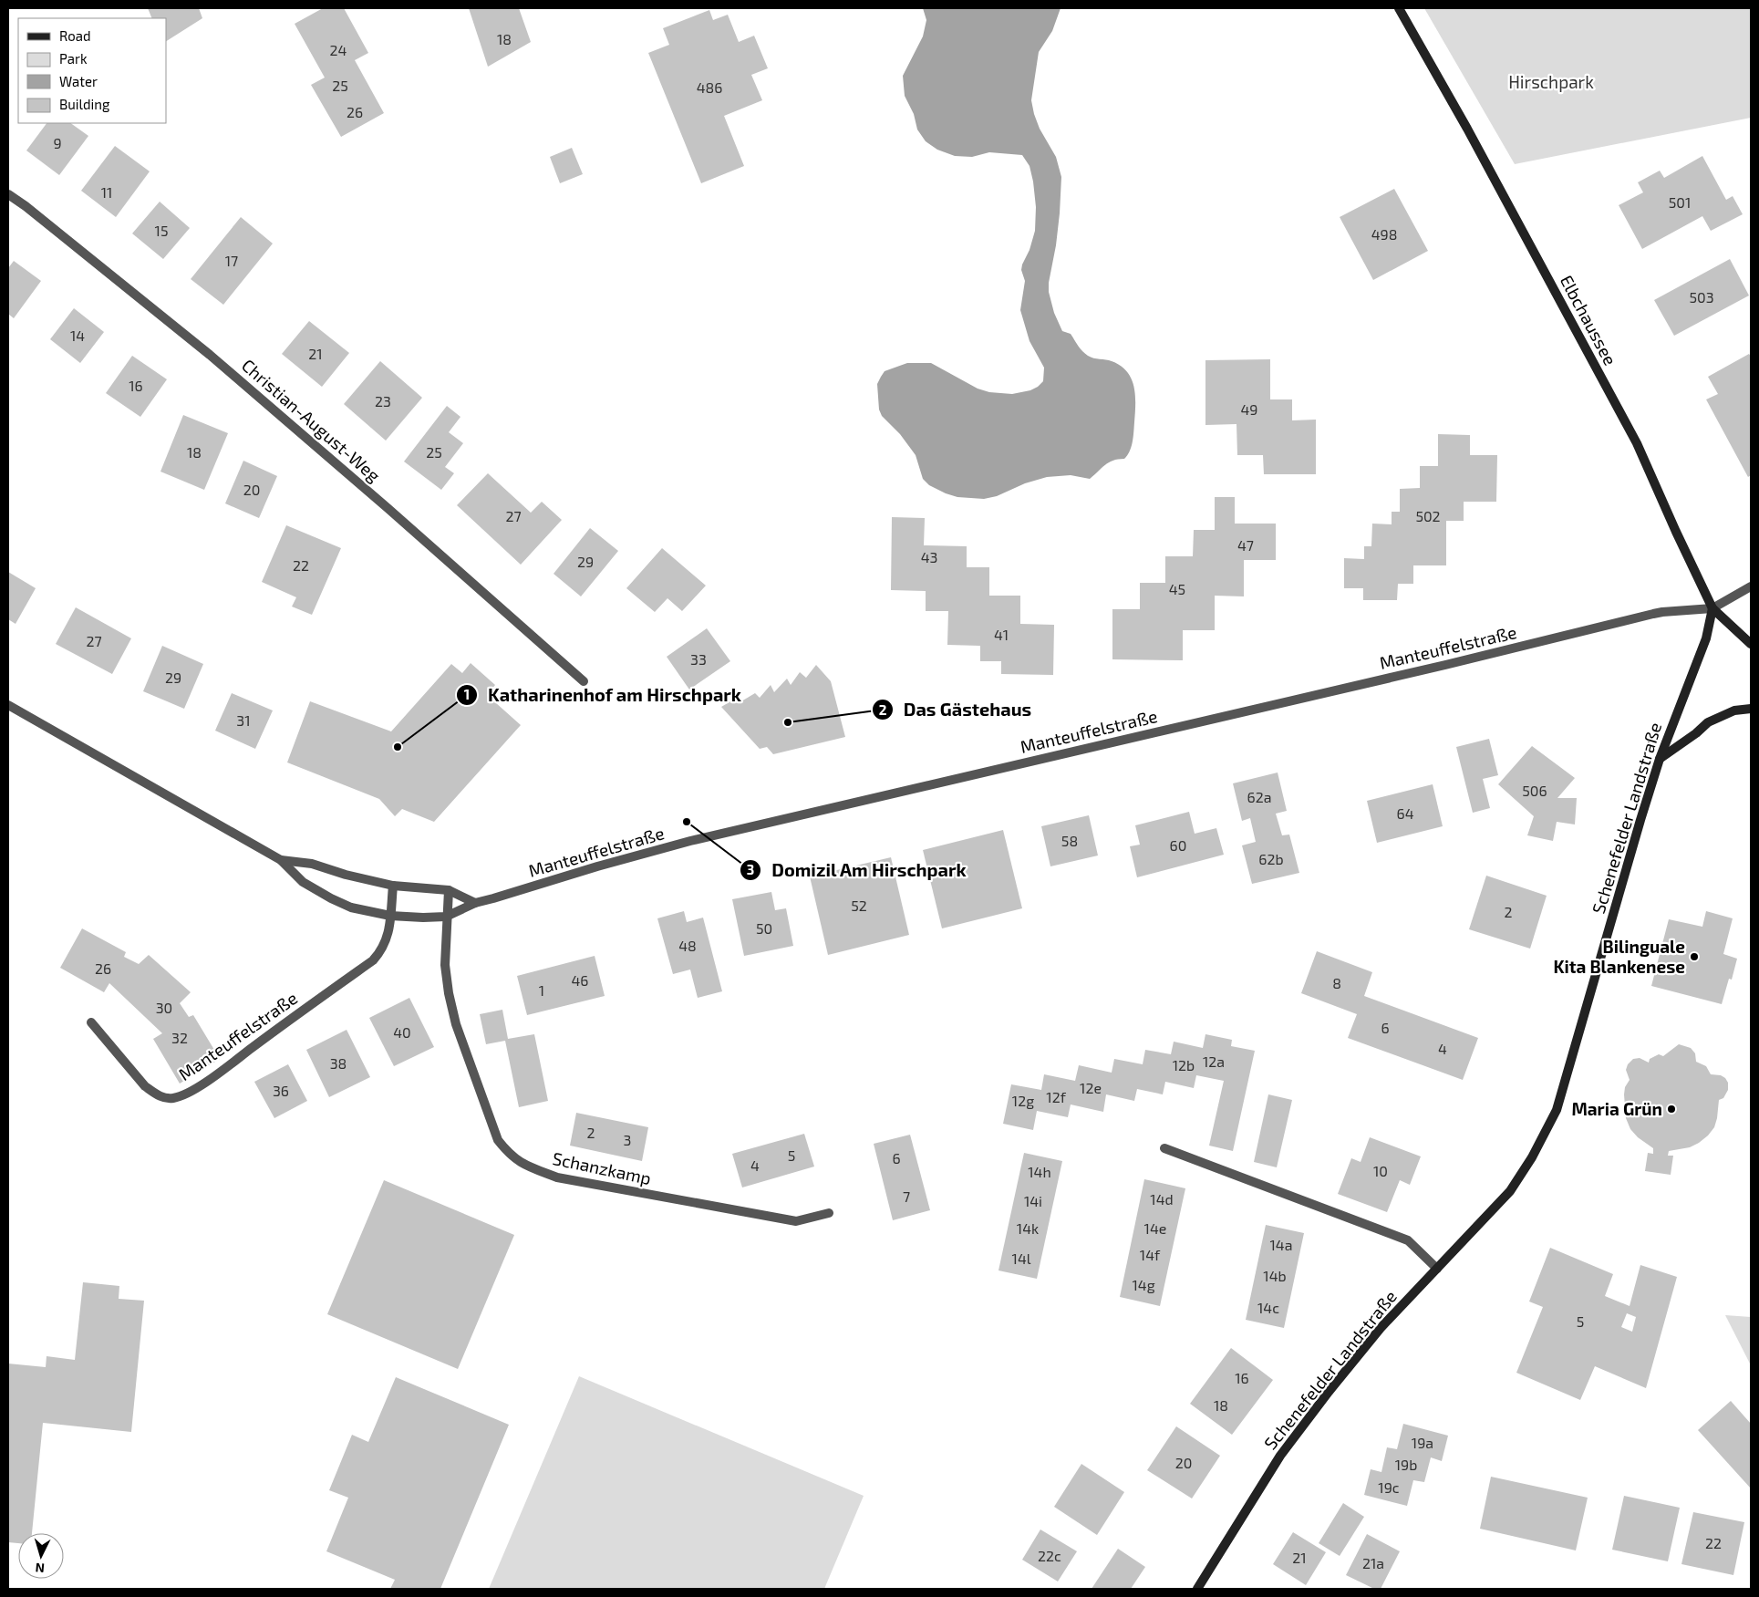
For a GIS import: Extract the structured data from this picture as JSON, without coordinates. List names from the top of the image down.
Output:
{
  "streets": {
    "main road": ["Elbchaussee", "Schenefelder Landstraße"],
    "street": ["Christian-August-Weg", "Manteuffelstraße", "Schanzkamp"]
  },
  "crossings": [
    ["Elbchaussee", "Manteuffelstraße"],
    ["Elbchaussee", "Schenefelder Landstraße"],
    ["Manteuffelstraße", "Schenefelder Landstraße"],
    ["Manteuffelstraße", "Schanzkamp"]
  ],
  "parks": ["Hirschpark"],
  "places": [
    "Das Gästehaus",
    "Katharinenhof am Hirschpark",
    "Domizil Am Hirschpark",
    "Bilinguale Kita Blankenese",
    "Maria Grün"
  ],
  "house_numbers": [
    "18",
    "24",
    "25",
    "486",
    "26",
    "9",
    "11",
    "501",
    "15",
    "498",
    "17",
    "503",
    "14",
    "21",
    "16",
    "23",
    "49",
    "18",
    "25",
    "20",
    "27",
    "502",
    "47",
    "43",
    "29",
    "22",
    "45",
    "41",
    "27",
    "33",
    "29",
    "31",
    "506",
    "62a",
    "64",
    "58",
    "60",
    "62b",
    "52",
    "2",
    "50",
    "48",
    "26",
    "46",
    "8",
    "1",
    "30",
    "6",
    "40",
    "32",
    "4",
    "12a",
    "38",
    "12b",
    "12e",
    "36",
    "12f",
    "12g",
    "2",
    "3",
    "5",
    "6",
    "4",
    "10",
    "14h",
    "7",
    "14d",
    "14i",
    "14k",
    "14e",
    "14a",
    "14f",
    "14l",
    "14b",
    "14g",
    "14c",
    "5",
    "16",
    "18",
    "19a",
    "20",
    "19b",
    "19c",
    "22",
    "22c",
    "21",
    "21a"
  ],
  "legend": [
    "Road",
    "Park",
    "Water",
    "Building"
  ],
  "north": "bottom"
}
